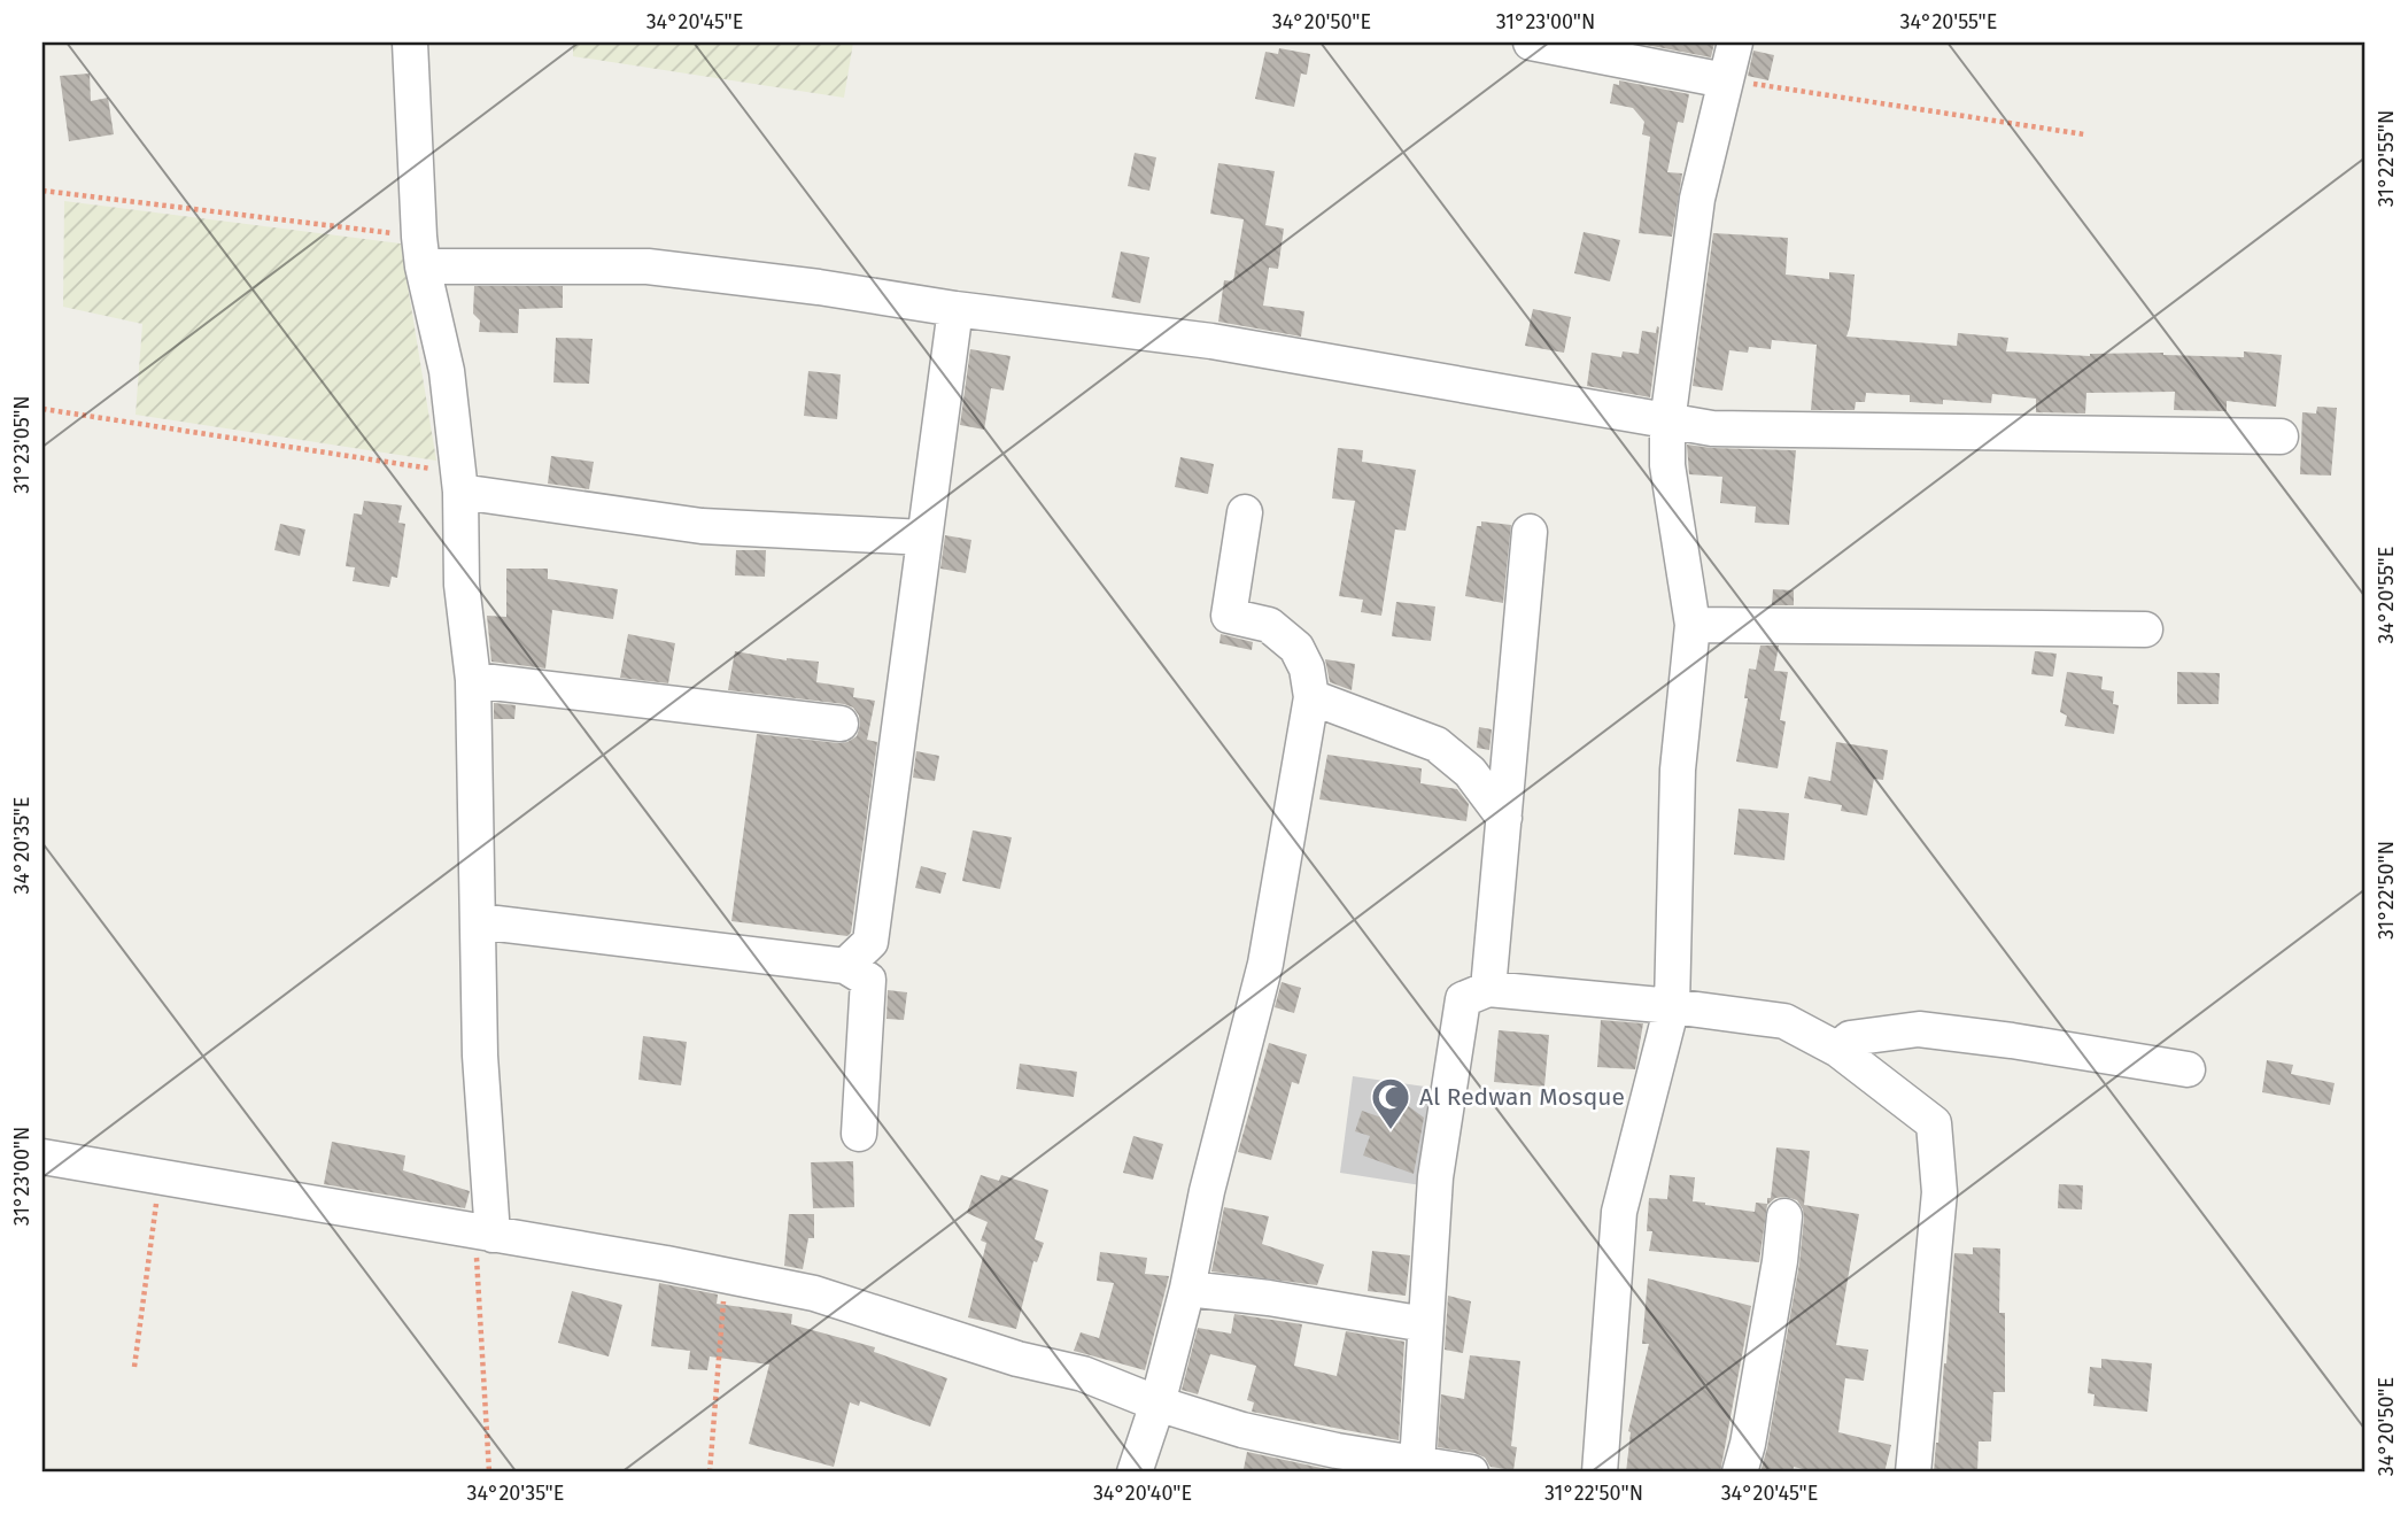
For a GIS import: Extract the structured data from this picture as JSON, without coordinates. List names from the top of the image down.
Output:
{
  "places": {
    "mosque": ["Al Redwan Mosque"]
  },
  "coordinates": [
    "34°20'45\"E",
    "34°20'50\"E",
    "31°23'00\"N",
    "34°20'55\"E",
    "31°22'55\"N",
    "31°23'05\"N",
    "34°20'35\"E",
    "31°22'50\"N",
    "34°20'40\"E"
  ]
}
